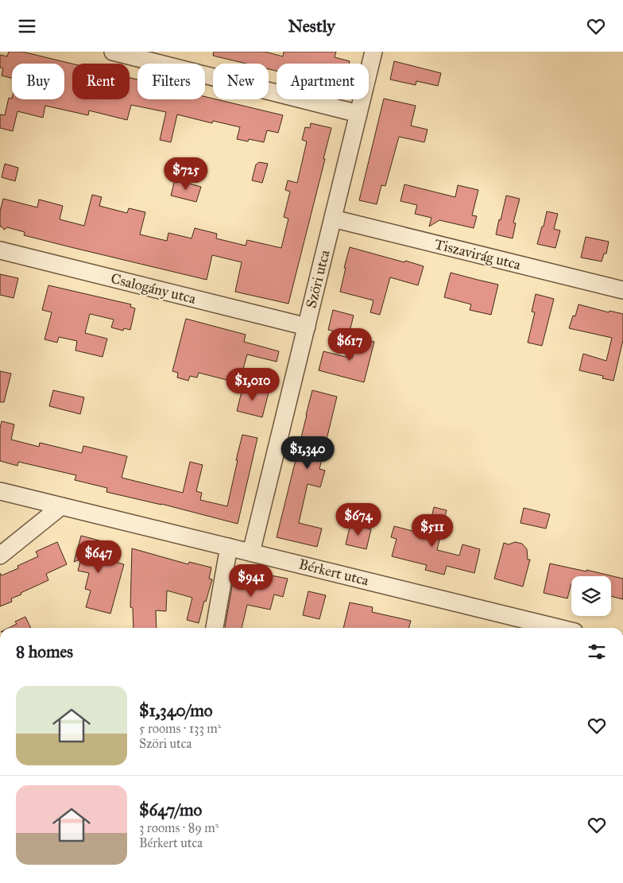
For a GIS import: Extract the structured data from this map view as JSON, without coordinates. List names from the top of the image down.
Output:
{
  "streets": {
    "street": [
      "Tiszavirág utca",
      "Szöri utca",
      "Csalogány utca",
      "Bérkert utca"
    ]
  },
  "crossings": [
    ["Tiszavirág utca", "Szöri utca"],
    ["Szöri utca", "Csalogány utca"],
    ["Szöri utca", "Bérkert utca"]
  ],
  "page": {
    "header": "Nestly",
    "chip": [
      "Buy",
      "Rent",
      "Filters",
      "New",
      "Apartment"
    ],
    "price": [
      "$725",
      "$617",
      "$1,010",
      "$1,340",
      "$674",
      "$511",
      "$647",
      "$941"
    ],
    "heading": "8 homes",
    "list": [
      {
        "name": "$1,340/mo",
        "note": "5 rooms · 133 m² · Szöri utca"
      },
      {
        "name": "$647/mo",
        "note": "3 rooms · 89 m² · Bérkert utca"
      }
    ]
  }
}
